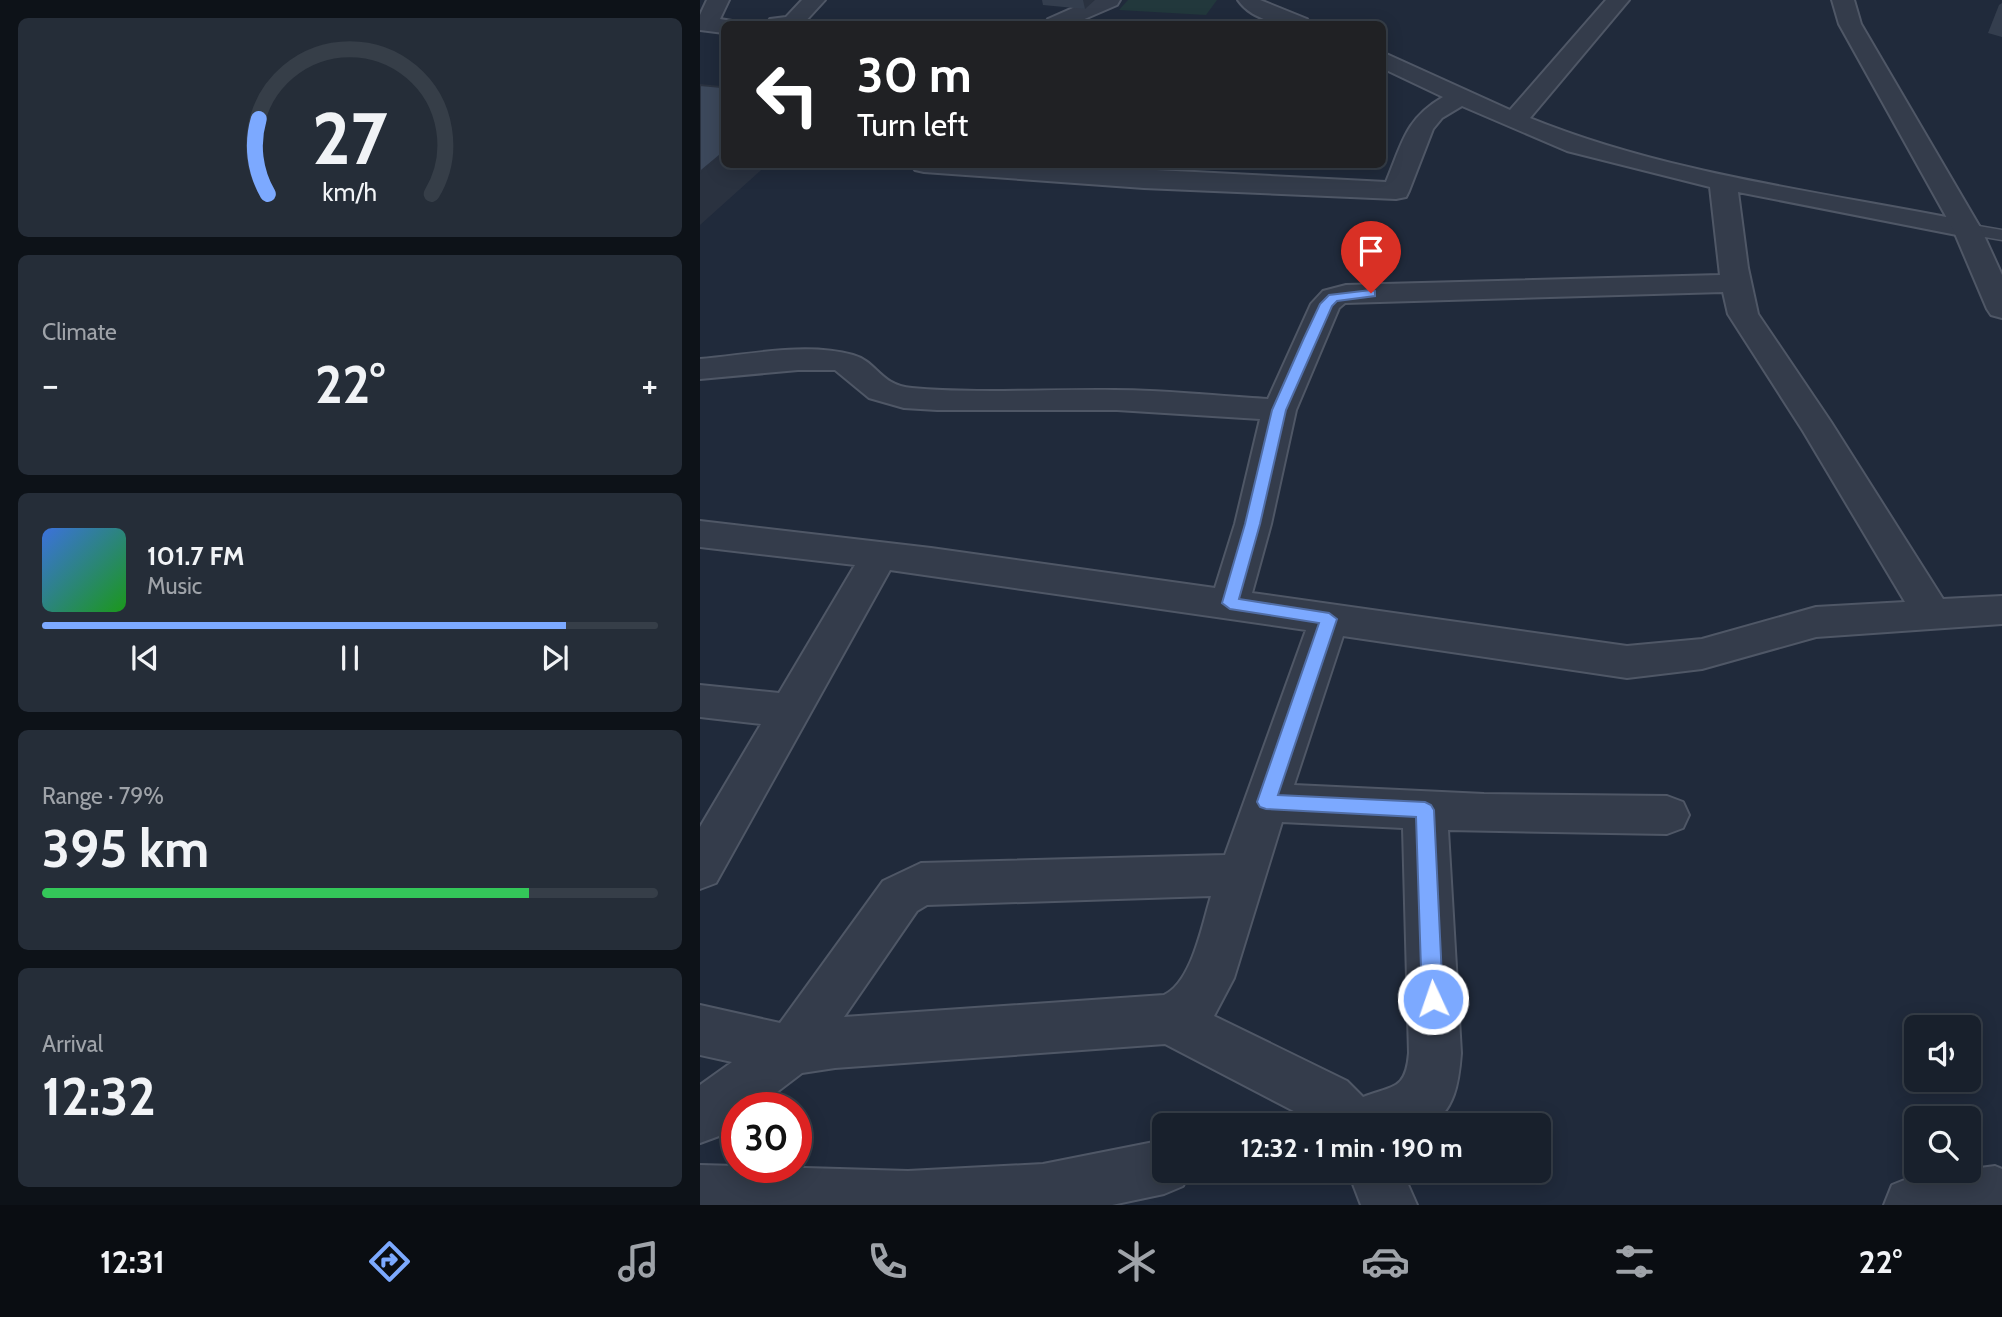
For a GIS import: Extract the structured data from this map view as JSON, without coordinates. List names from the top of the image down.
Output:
{
  "page": {
    "turn": ["30 m", "Turn left"],
    "tile": [
      "Climate",
      ["Range · 79%", "395 km"],
      ["Arrival", "12:32"]
    ],
    "heat": ["−", "22°", "+"],
    "song": ["101.7 FM", "Music"],
    "limit": "30",
    "trip": "12:32 · 1 min · 190 m",
    "tabs": ["12:31", "22°"],
    "gauge": ["27", "km/h"]
  }
}
